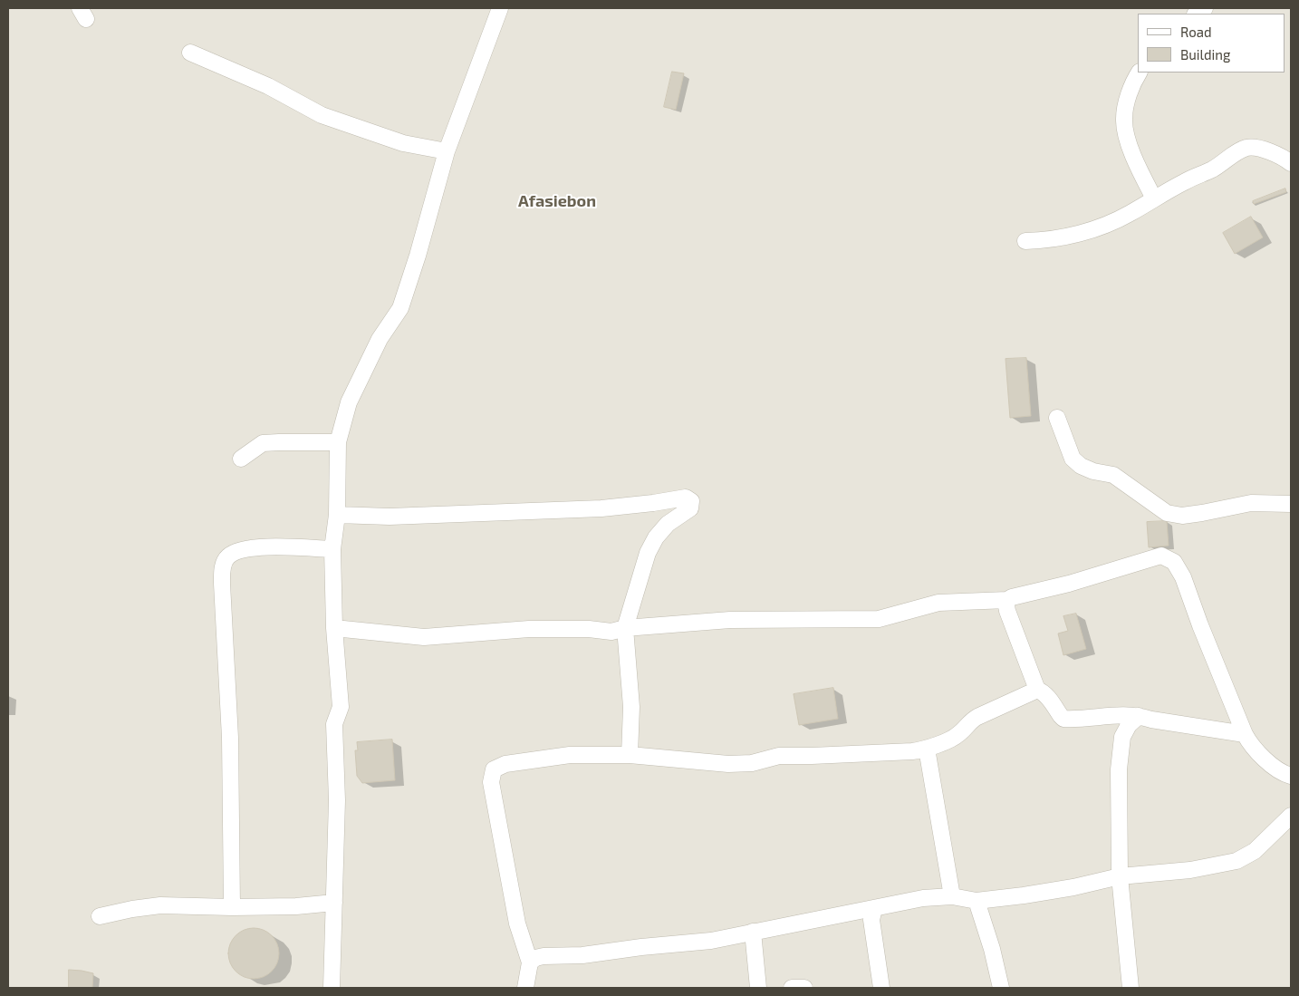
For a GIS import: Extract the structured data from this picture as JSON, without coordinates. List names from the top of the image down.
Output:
{
  "districts": ["Afasiebon"],
  "legend": ["Road", "Building"]
}
